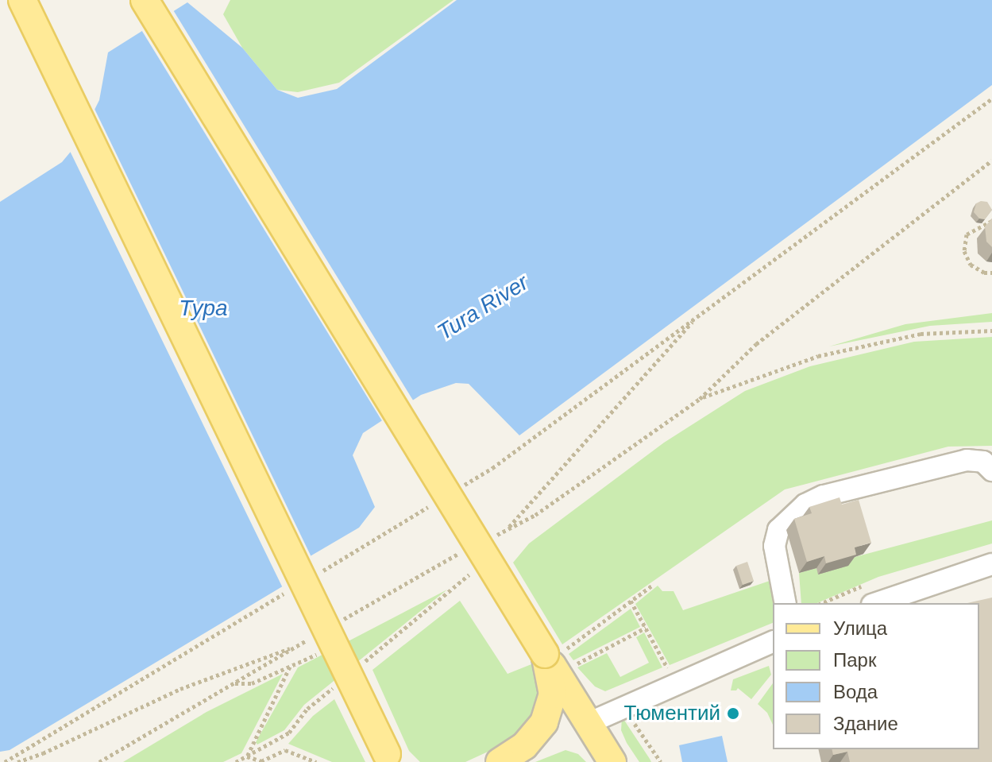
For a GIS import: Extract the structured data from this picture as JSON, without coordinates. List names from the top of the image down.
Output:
{
  "water": ["Tura River", "Тура"],
  "places": ["Тюментий"],
  "legend": [
    "Улица",
    "Парк",
    "Вода",
    "Здание"
  ]
}
